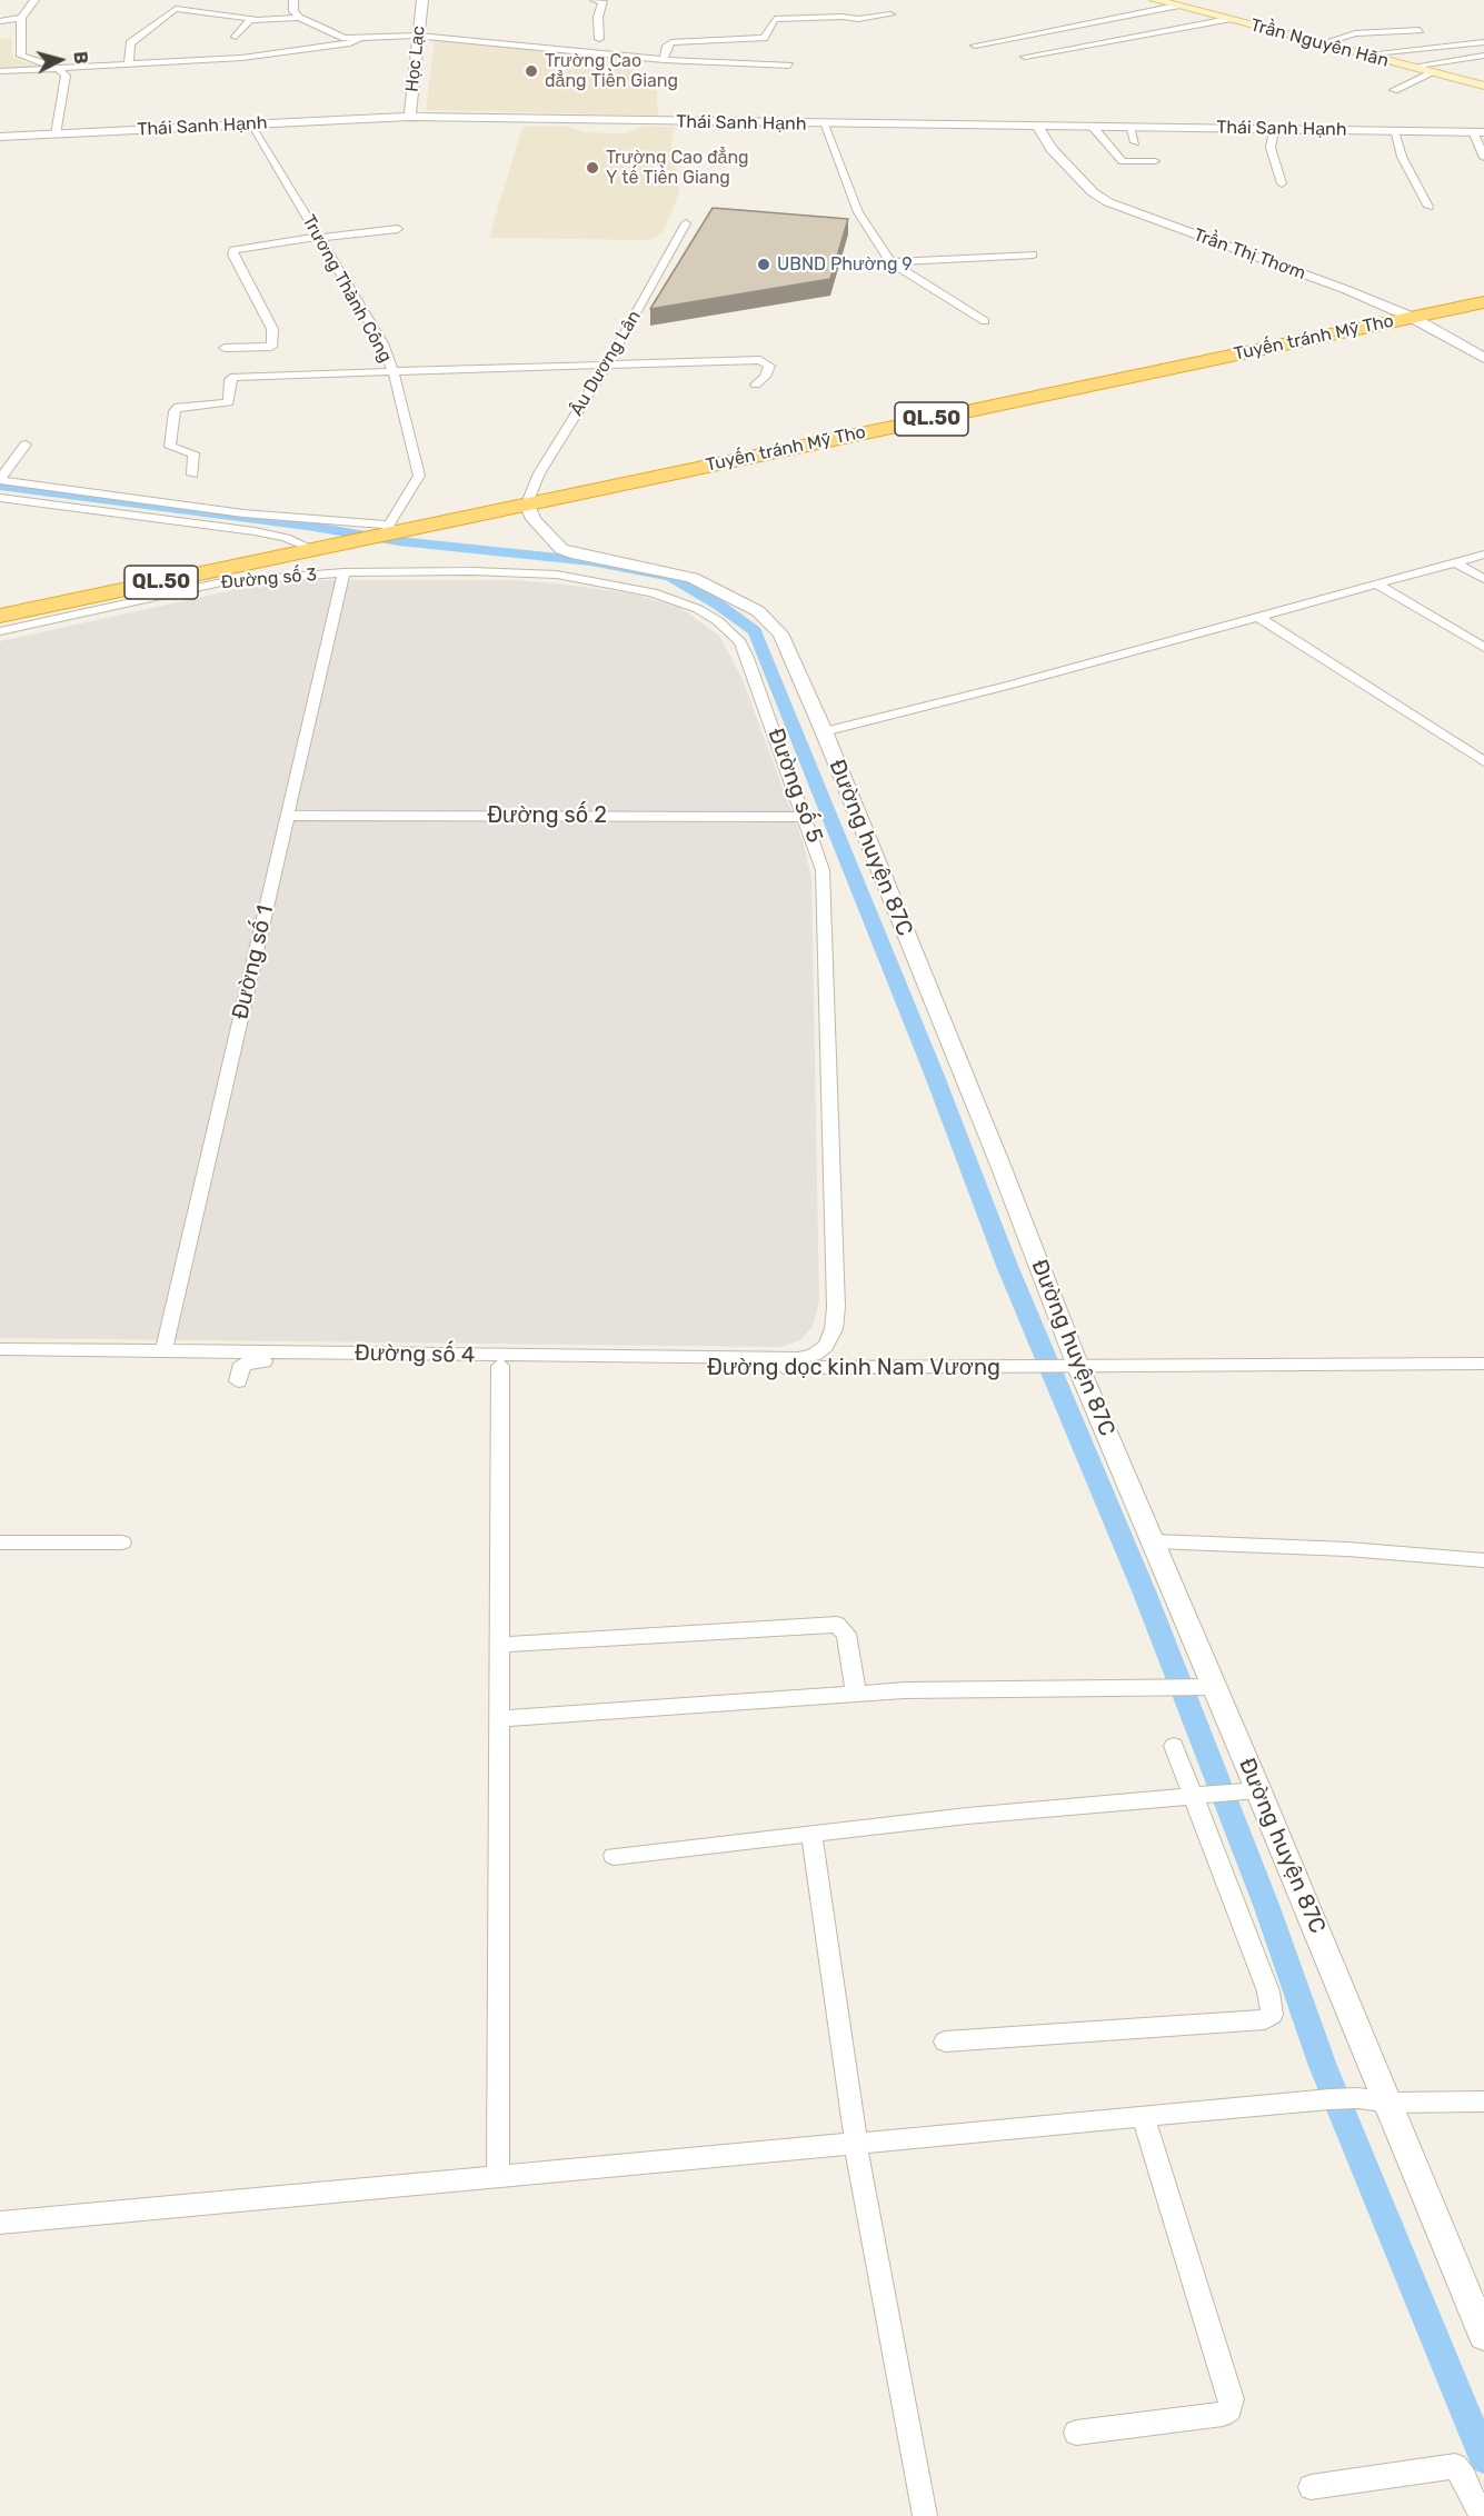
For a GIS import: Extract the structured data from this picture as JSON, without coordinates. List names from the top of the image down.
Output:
{
  "streets": {
    "highway": ["Tuyến tránh Mỹ Tho", "QL.50"],
    "main road": ["Trần Nguyên Hãn"],
    "street": [
      "Học Lạc",
      "Thái Sanh Hạnh",
      "Trần Thị Thơm",
      "Trương Thành Công",
      "Âu Dương Lân",
      "Đường số 3",
      "Đường số 5",
      "Đường số 2",
      "Đường huyện 87C",
      "Đường số 1",
      "Đường số 4",
      "Đường dọc kinh Nam Vương"
    ]
  },
  "crossings": [
    ["Học Lạc", "Thái Sanh Hạnh"],
    ["Thái Sanh Hạnh", "Trần Thị Thơm"],
    ["Thái Sanh Hạnh", "Trương Thành Công"],
    ["Trần Thị Thơm", "Tuyến tránh Mỹ Tho"],
    ["Trương Thành Công", "Tuyến tránh Mỹ Tho"],
    ["Tuyến tránh Mỹ Tho", "Âu Dương Lân"],
    ["Tuyến tránh Mỹ Tho", "QL.50"],
    ["Tuyến tránh Mỹ Tho", "Đường huyện 87C"],
    ["Âu Dương Lân", "Đường huyện 87C"],
    ["QL.50", "Đường số 3"],
    ["Đường số 3", "Đường số 5"],
    ["Đường số 3", "Đường số 1"],
    ["Đường số 5", "Đường số 2"],
    ["Đường số 5", "Đường số 1"],
    ["Đường số 5", "Đường số 4"],
    ["Đường số 2", "Đường số 1"],
    ["Đường huyện 87C", "Đường dọc kinh Nam Vương"],
    ["Đường số 1", "Đường số 4"]
  ],
  "places": ["Trường Cao đẳng Tiền Giang", "Trường Cao đẳng Y tế Tiền Giang", "UBND Phường 9"],
  "north": "right"
}
